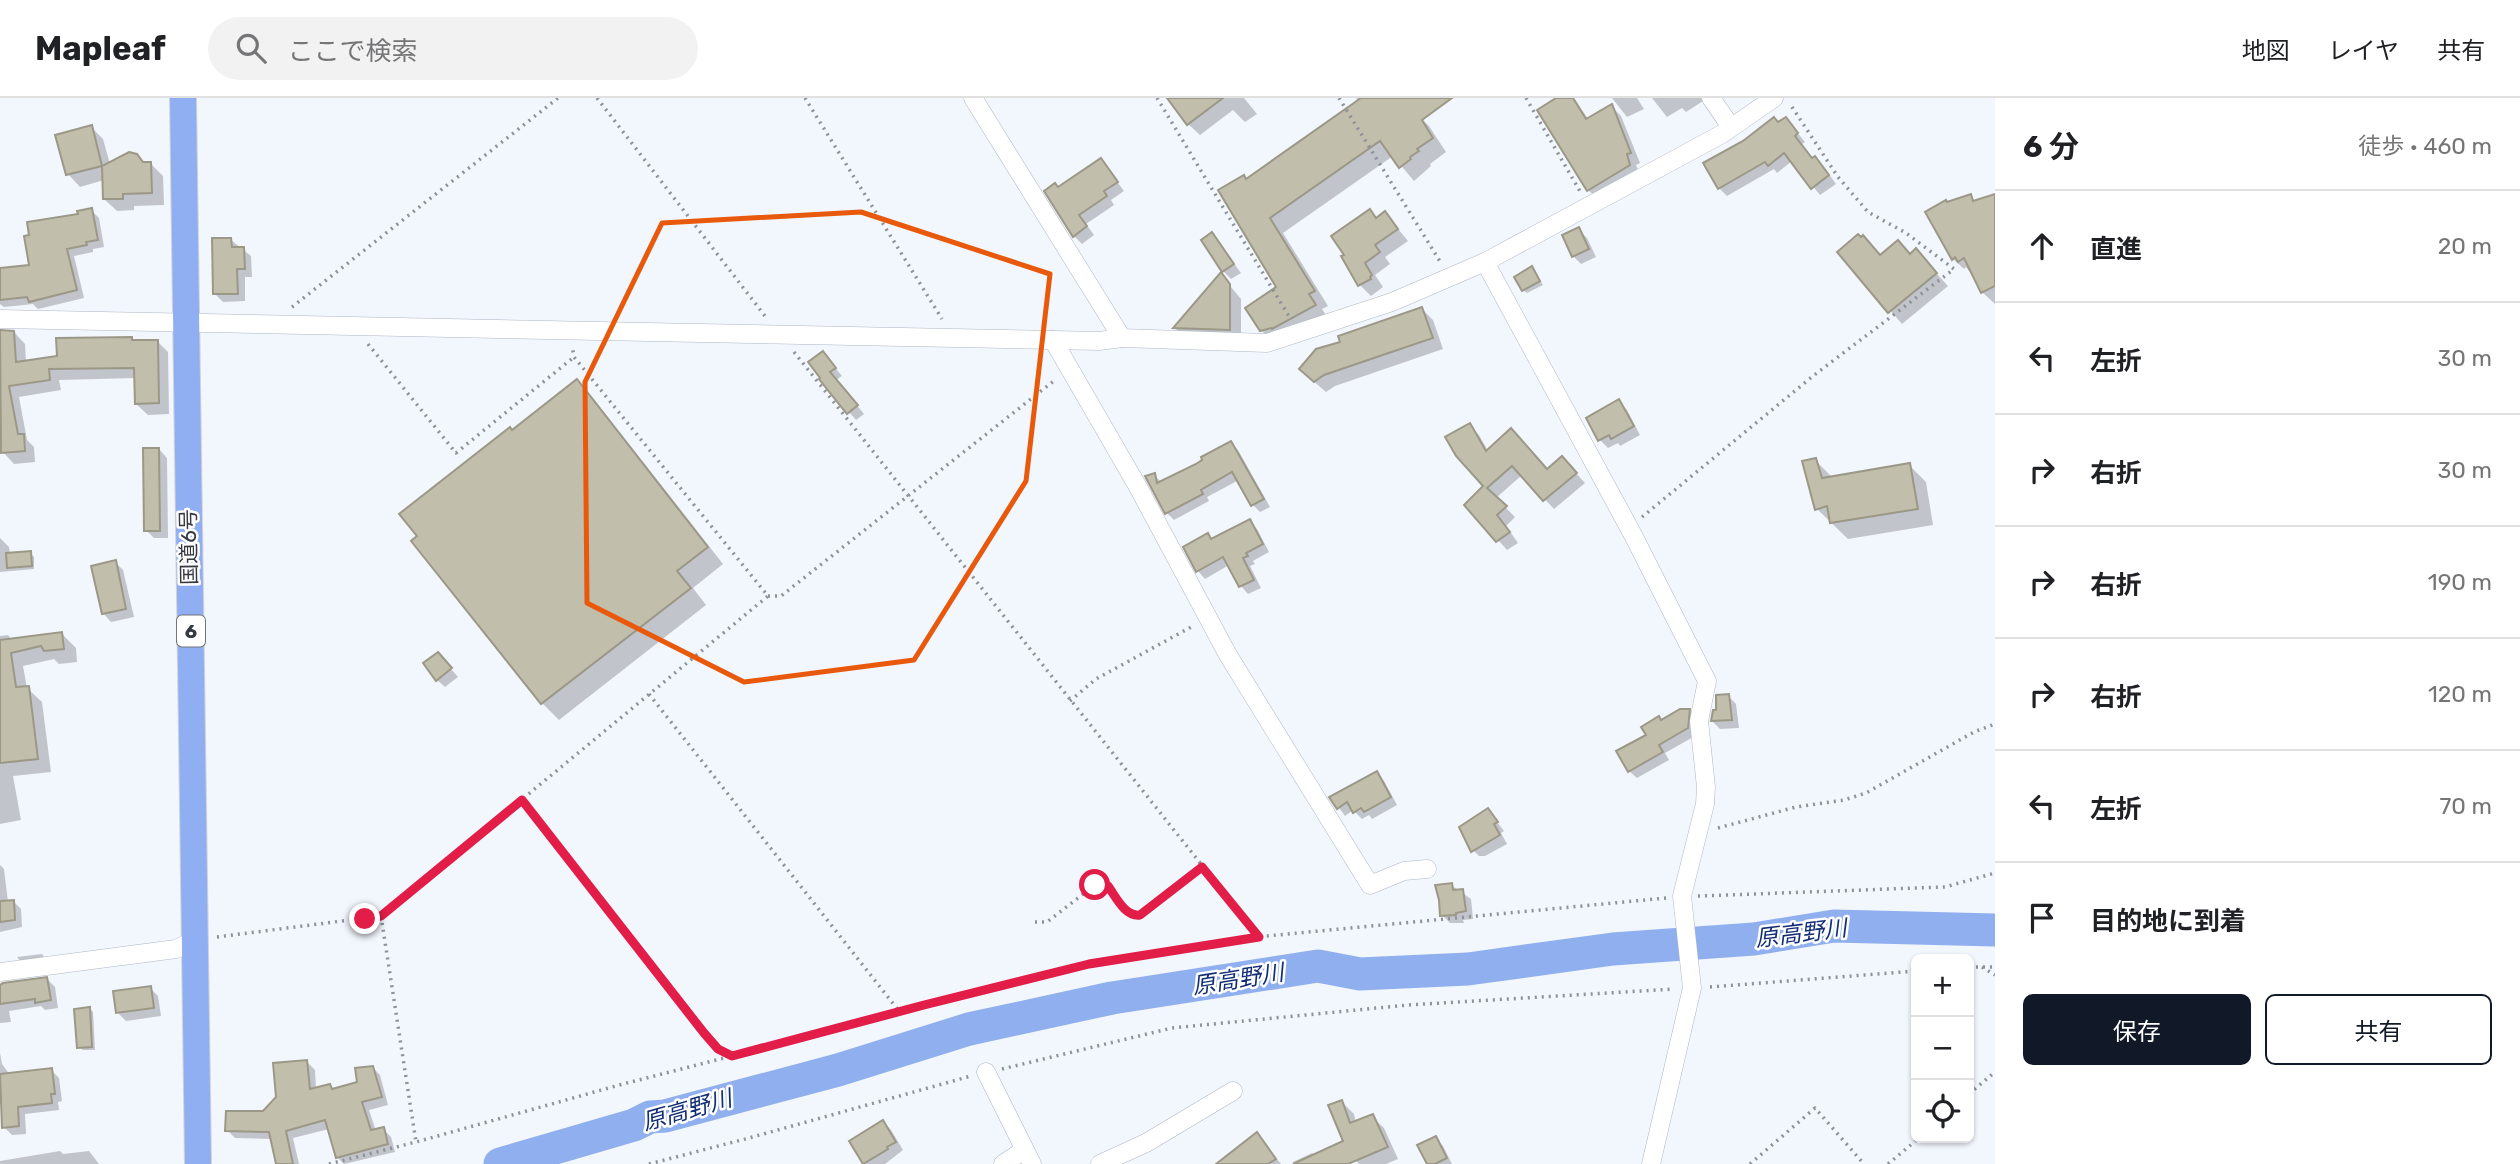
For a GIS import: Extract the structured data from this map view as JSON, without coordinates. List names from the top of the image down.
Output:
{
  "streets": {
    "highway": ["国道6号", "6"]
  },
  "water": ["原高野川"],
  "page": {
    "header": "Mapleaf",
    "search": "ここで検索",
    "nav": ["地図", "レイヤ", "共有"],
    "heading": ["6 分", "徒歩 · 460 m"],
    "list": [
      ["直進", "20 m"],
      ["左折", "30 m"],
      ["右折", "30 m"],
      ["右折", "190 m"],
      ["右折", "120 m"],
      ["左折", "70 m"],
      "目的地に到着"
    ],
    "map_buttons": ["+", "−"],
    "buttons": ["保存", "共有"]
  }
}
